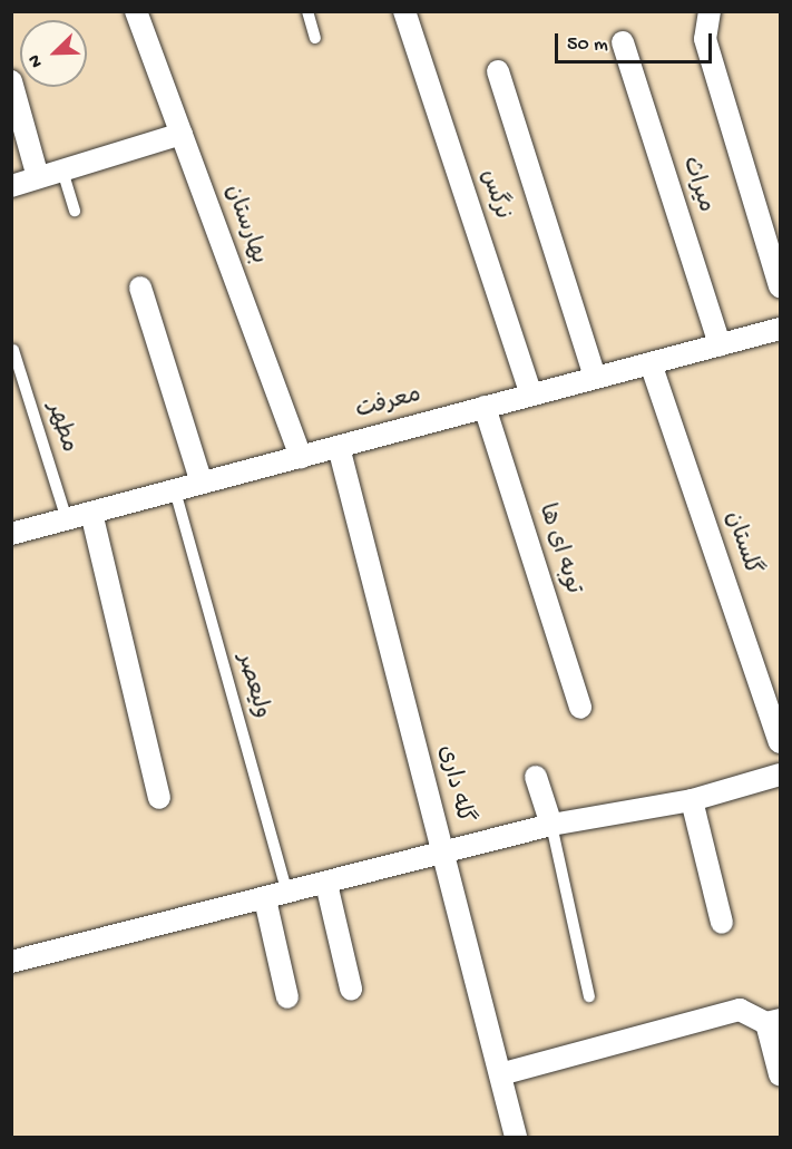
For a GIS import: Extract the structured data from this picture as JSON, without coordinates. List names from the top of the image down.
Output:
{
  "streets": {
    "street": [
      "میراث",
      "نرگس",
      "بهارستان",
      "معرفت",
      "گلستان",
      "توبه ای ها",
      "گله داری"
    ],
    "lane": ["مطهر", "ولیعصر"]
  },
  "crossings": [
    ["میراث", "معرفت"],
    ["نرگس", "معرفت"],
    ["بهارستان", "معرفت"],
    ["معرفت", "مطهر"],
    ["معرفت", "گلستان"],
    ["معرفت", "توبه ای ها"],
    ["معرفت", "ولیعصر"],
    ["معرفت", "گله داری"]
  ],
  "scale_bar": "50 m",
  "north": "bottom left"
}
